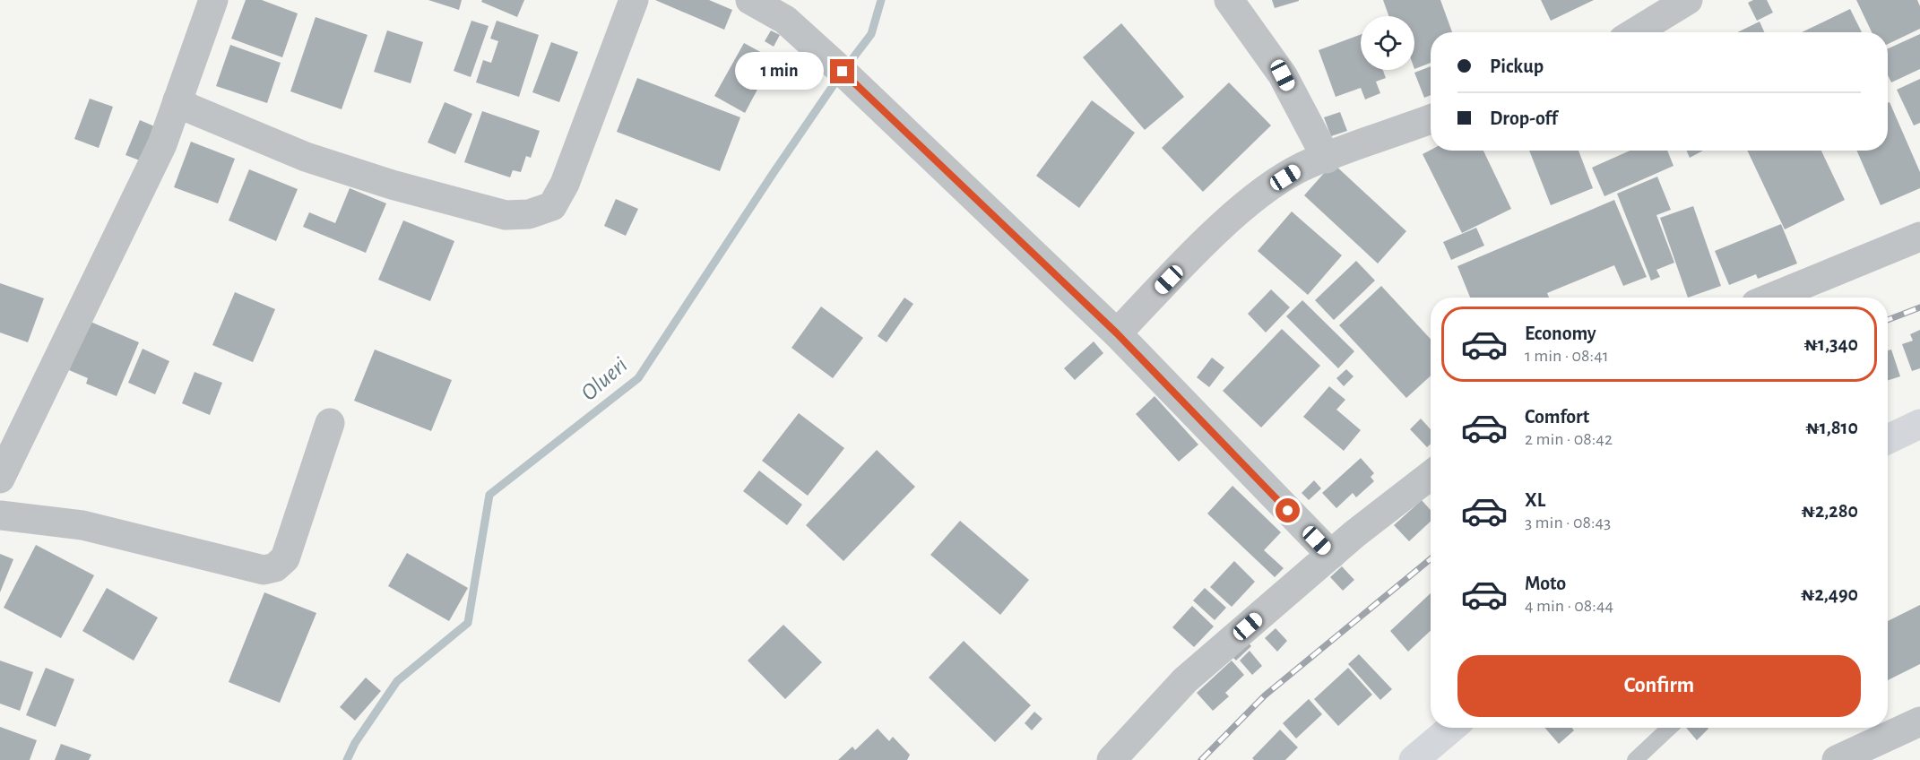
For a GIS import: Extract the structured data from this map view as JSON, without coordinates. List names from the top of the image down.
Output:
{
  "water": ["Olueri"],
  "page": {
    "banner": ["Pickup", "Drop-off"],
    "bubble": "1 min",
    "list": [
      {
        "name": "Economy",
        "note": "1 min · 08:41",
        "value": "₦1,340"
      },
      {
        "name": "Comfort",
        "note": "2 min · 08:42",
        "value": "₦1,810"
      },
      {
        "name": "XL",
        "note": "3 min · 08:43",
        "value": "₦2,280"
      },
      {
        "name": "Moto",
        "note": "4 min · 08:44",
        "value": "₦2,490"
      }
    ],
    "buttons": "Confirm"
  }
}
